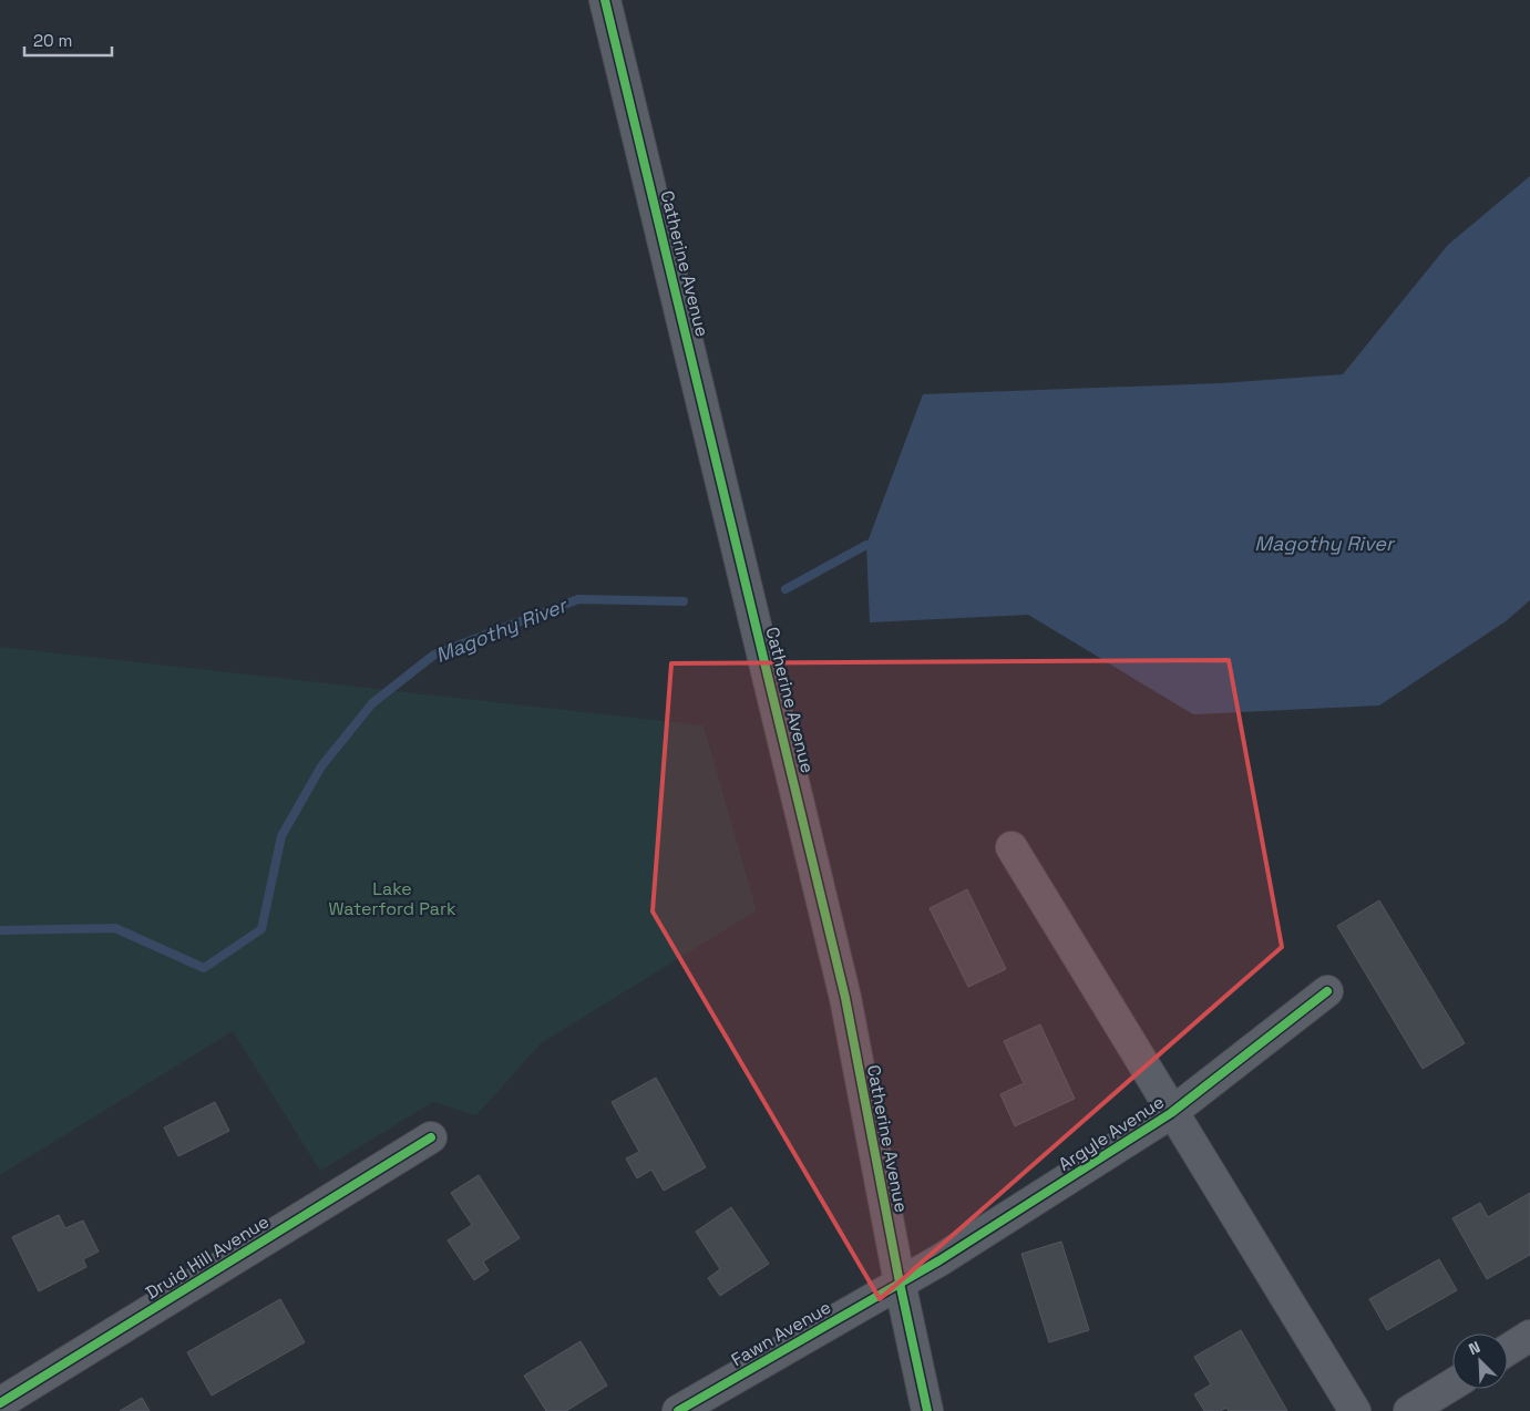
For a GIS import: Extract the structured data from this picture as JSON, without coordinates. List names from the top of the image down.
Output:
{
  "streets": {
    "street": [
      "Catherine Avenue",
      "Argyle Avenue",
      "Druid Hill Avenue",
      "Fawn Avenue"
    ]
  },
  "crossings": [
    ["Catherine Avenue", "Argyle Avenue"],
    ["Catherine Avenue", "Fawn Avenue"],
    ["Argyle Avenue", "Fawn Avenue"]
  ],
  "water": ["Magothy River"],
  "parks": ["Lake Waterford Park"],
  "scale_bar": "20 m",
  "north": "top left"
}
